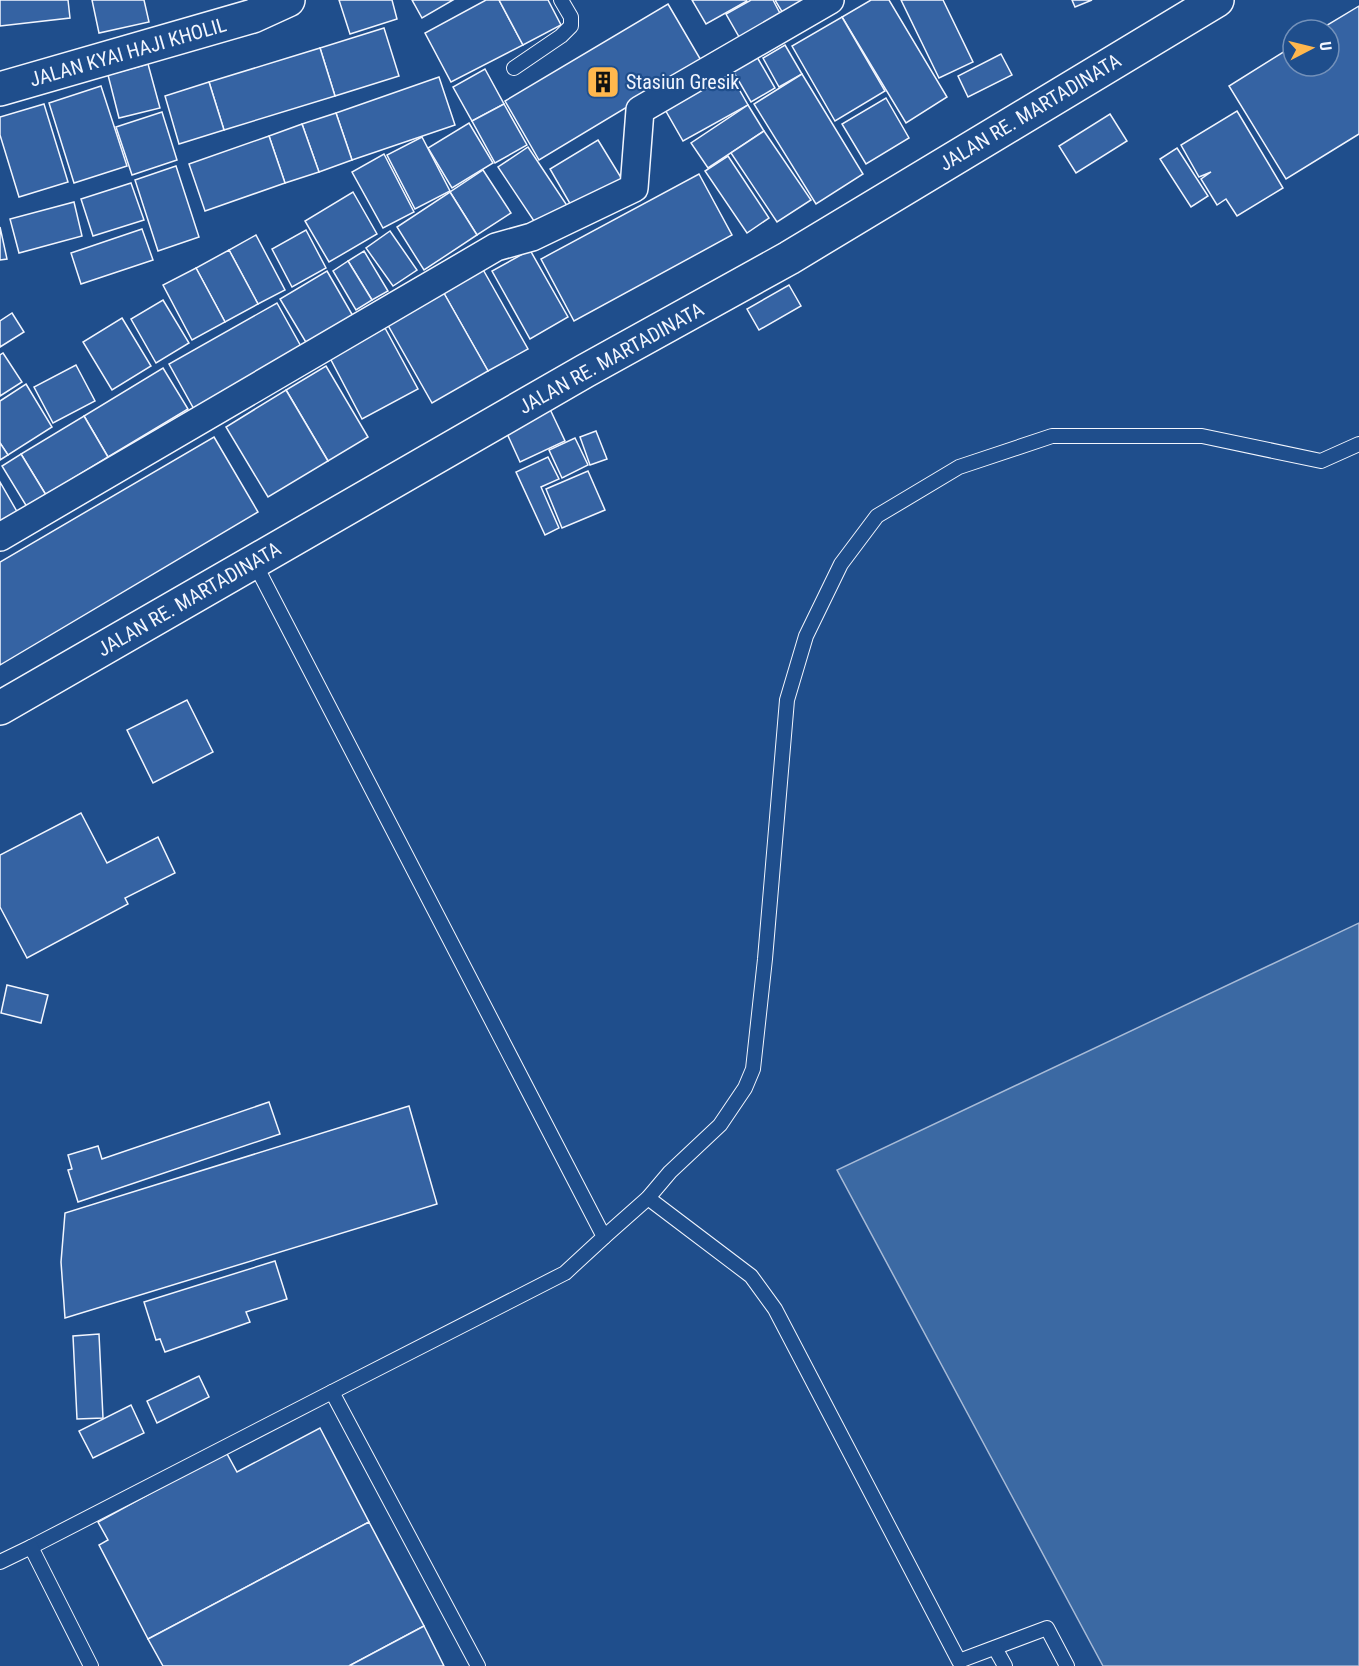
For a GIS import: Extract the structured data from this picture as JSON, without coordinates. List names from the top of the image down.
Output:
{
  "streets": {
    "main road": ["JALAN KYAI HAJI KHOLIL", "JALAN RE. MARTADINATA"]
  },
  "places": {
    "building": ["Stasiun Gresik"]
  },
  "north": "right"
}
